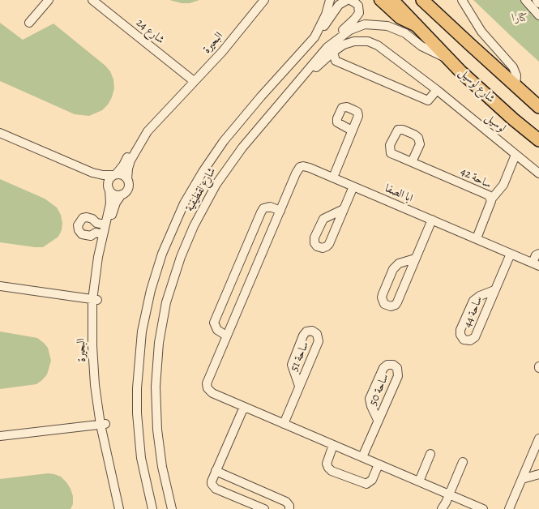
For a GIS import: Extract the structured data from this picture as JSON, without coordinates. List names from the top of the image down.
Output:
{
  "streets": {
    "highway": ["شارع لوسيل"],
    "street": [
      "شارع 24",
      "البحيرة",
      "لوسيل",
      "ساحة 42",
      "شارع لقطيفية",
      "ابا الصفا",
      "ساحة 44",
      "ساحة 51",
      "ساحة 50"
    ]
  },
  "crossings": [
    ["شارع 24", "البحيرة"],
    ["شارع لوسيل", "شارع لقطيفية"],
    ["لوسيل", "شارع لقطيفية"],
    ["ساحة 42", "ابا الصفا"],
    ["ابا الصفا", "ساحة 44"],
    ["ابا الصفا", "ساحة 51"],
    ["ابا الصفا", "ساحة 50"]
  ],
  "parks": ["كتارا"]
}
